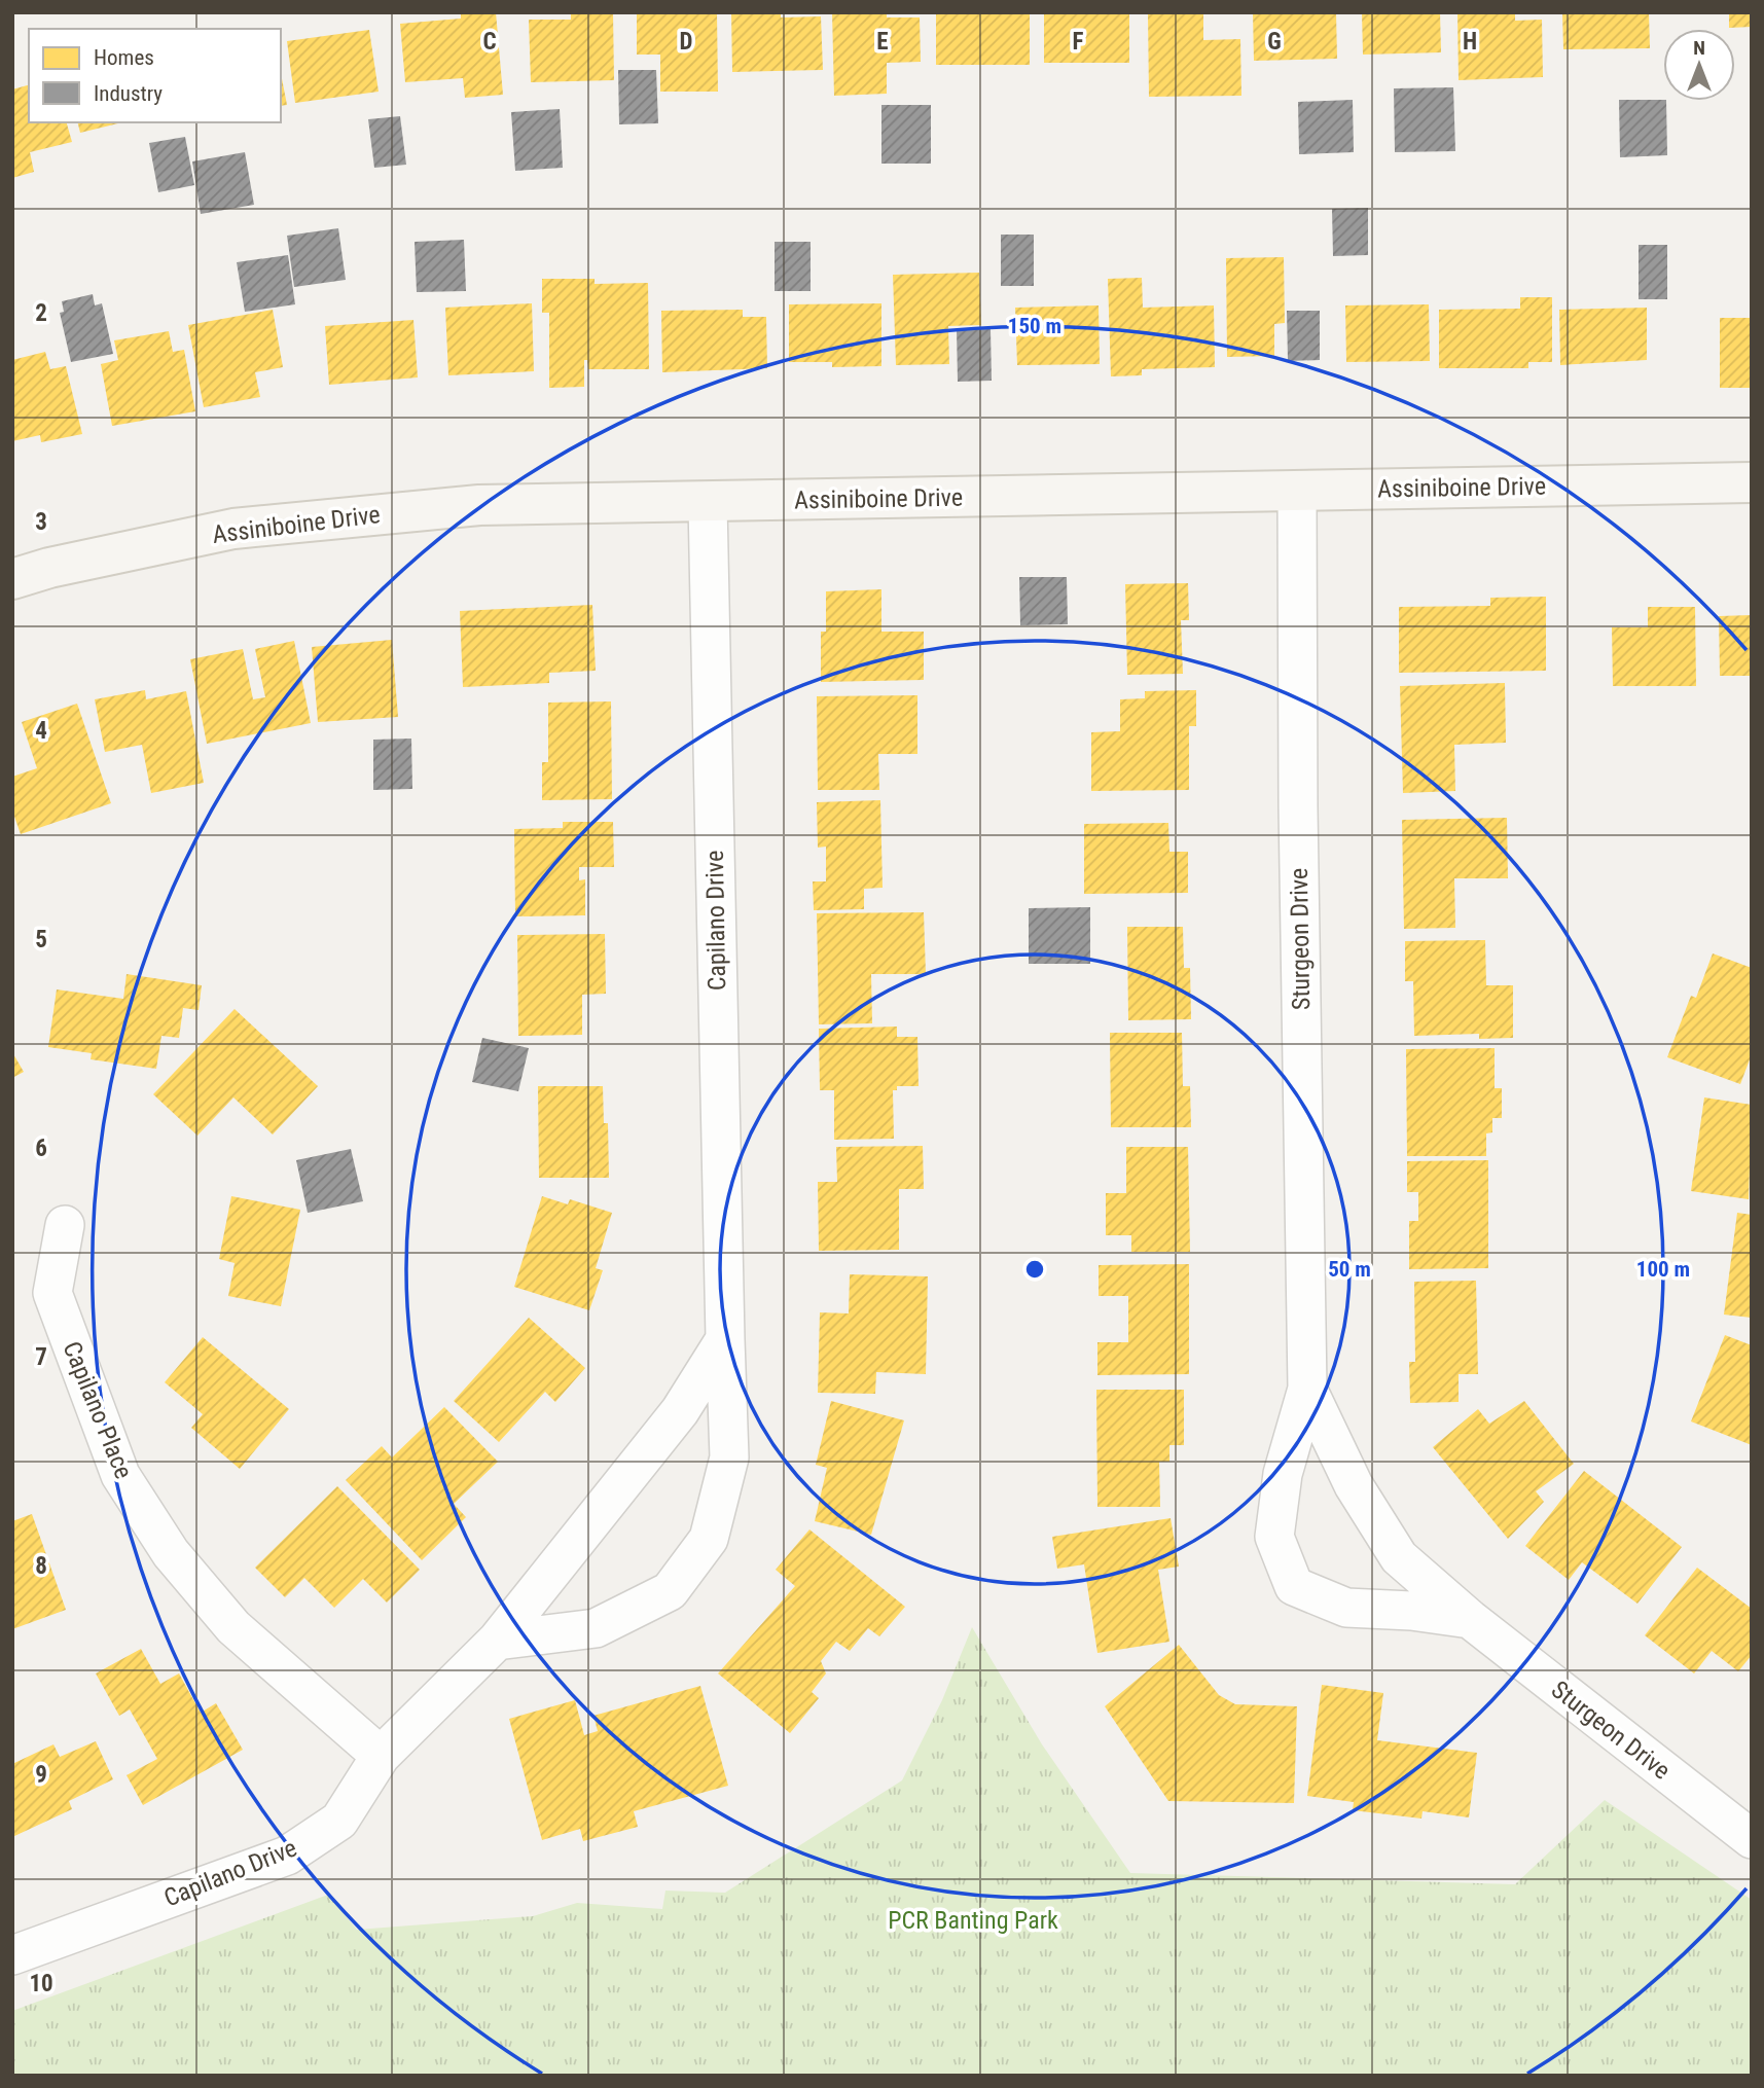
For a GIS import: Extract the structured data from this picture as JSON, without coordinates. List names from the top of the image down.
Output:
{
  "streets": {
    "street": [
      "Assiniboine Drive",
      "Capilano Drive",
      "Sturgeon Drive",
      "Capilano Place"
    ]
  },
  "crossings": [
    ["Assiniboine Drive", "Capilano Drive"],
    ["Assiniboine Drive", "Sturgeon Drive"],
    ["Capilano Drive", "Capilano Place"]
  ],
  "parks": ["PCR Banting Park"],
  "legend": ["Homes", "Industry"],
  "north": "top",
  "grid": {
    "columns": [
      "C",
      "D",
      "E",
      "F",
      "G",
      "H"
    ],
    "rows": [
      "2",
      "3",
      "4",
      "5",
      "6",
      "7",
      "8",
      "9",
      "10"
    ]
  },
  "rings": ["150 m", "50 m", "100 m"]
}
